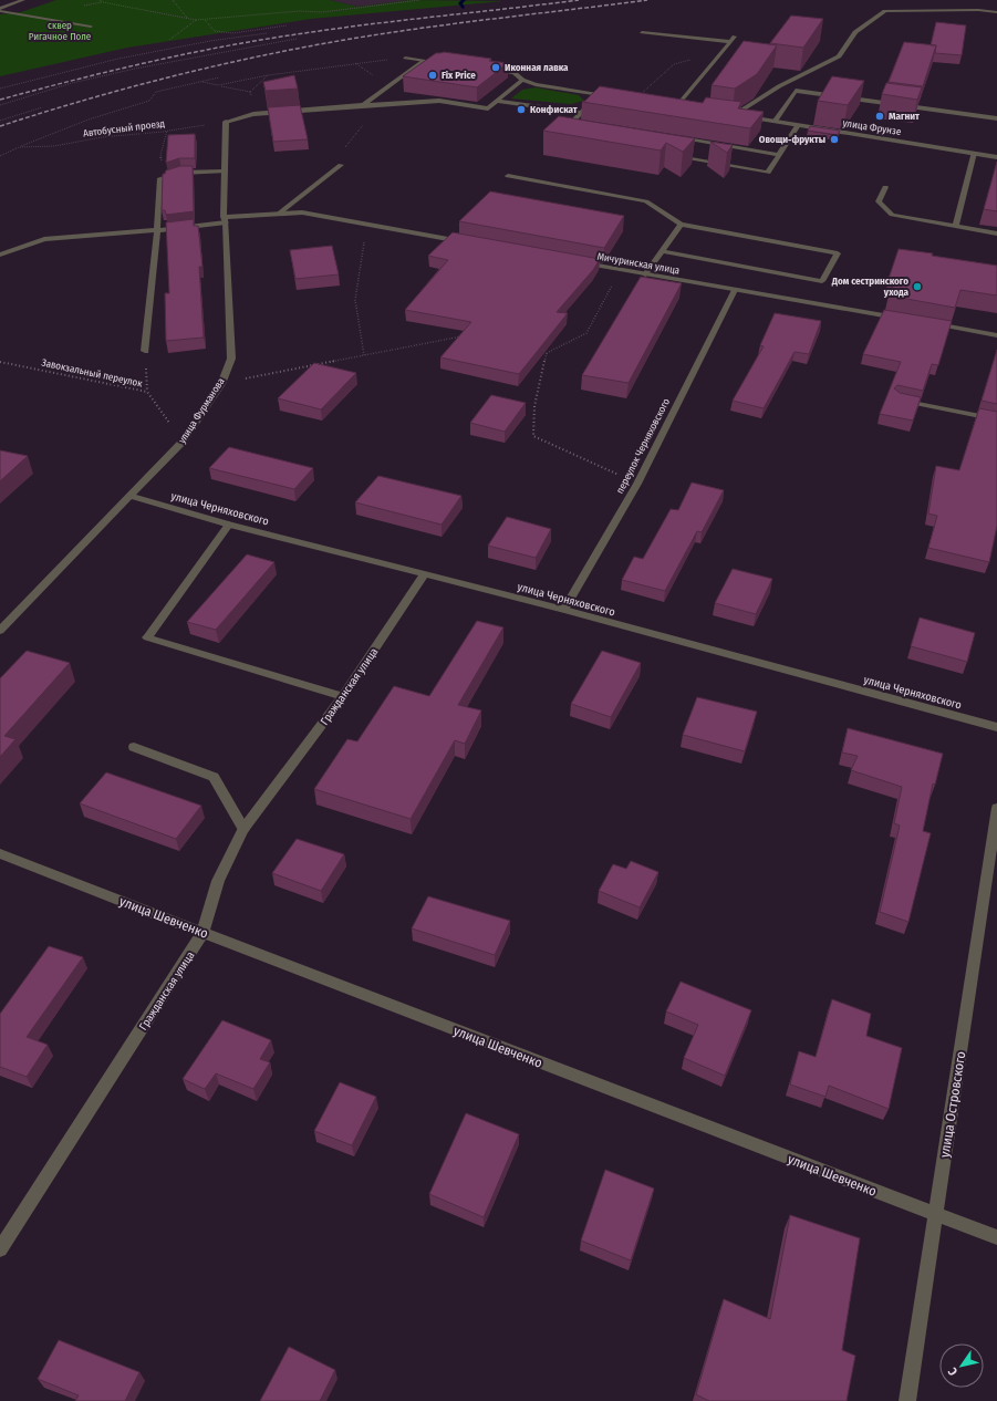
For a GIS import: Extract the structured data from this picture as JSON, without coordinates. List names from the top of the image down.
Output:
{
  "streets": {
    "street": [
      "улица Фрунзе",
      "Мичуринская улица",
      "улица Фурманова",
      "переулок Черняховского",
      "улица Черняховского",
      "Гражданская улица",
      "улица Шевченко",
      "улица Островского"
    ],
    "path": ["Автобусный проезд", "Завокзальный переулок"]
  },
  "crossings": [
    ["Автобусный проезд", "улица Фурманова"],
    ["Мичуринская улица", "переулок Черняховского"],
    ["Завокзальный переулок", "улица Фурманова"],
    ["улица Фурманова", "улица Черняховского"],
    ["переулок Черняховского", "улица Черняховского"],
    ["улица Черняховского", "Гражданская улица"],
    ["Гражданская улица", "улица Шевченко"],
    ["улица Шевченко", "улица Островского"]
  ],
  "parks": ["сквер Ригачное Поле"],
  "places": [
    "Иконная лавка",
    "Fix Price",
    "Конфискат",
    "Магнит",
    "Овощи-фрукты",
    "Дом сестринского ухода"
  ],
  "north": "bottom left"
}
